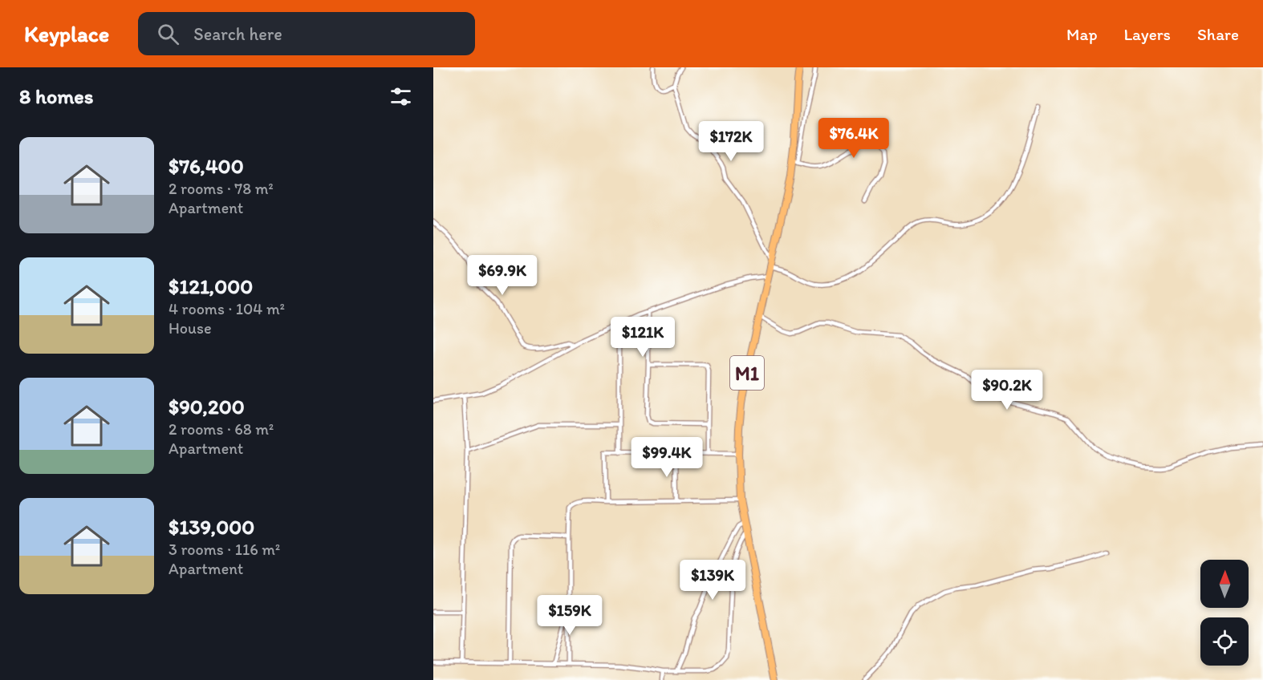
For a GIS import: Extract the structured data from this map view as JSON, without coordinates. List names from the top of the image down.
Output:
{
  "streets": {
    "highway": ["M1"]
  },
  "north": "top",
  "page": {
    "header": "Keyplace",
    "search": "Search here",
    "nav": ["Map", "Layers", "Share"],
    "heading": "8 homes",
    "price": [
      "$76.4K",
      "$172K",
      "$69.9K",
      "$121K",
      "$90.2K",
      "$99.4K",
      "$139K",
      "$159K"
    ],
    "list": [
      {
        "name": "$76,400",
        "note": "2 rooms · 78 m² · Apartment"
      },
      {
        "name": "$121,000",
        "note": "4 rooms · 104 m² · House"
      },
      {
        "name": "$90,200",
        "note": "2 rooms · 68 m² · Apartment"
      },
      {
        "name": "$139,000",
        "note": "3 rooms · 116 m² · Apartment"
      }
    ]
  }
}
